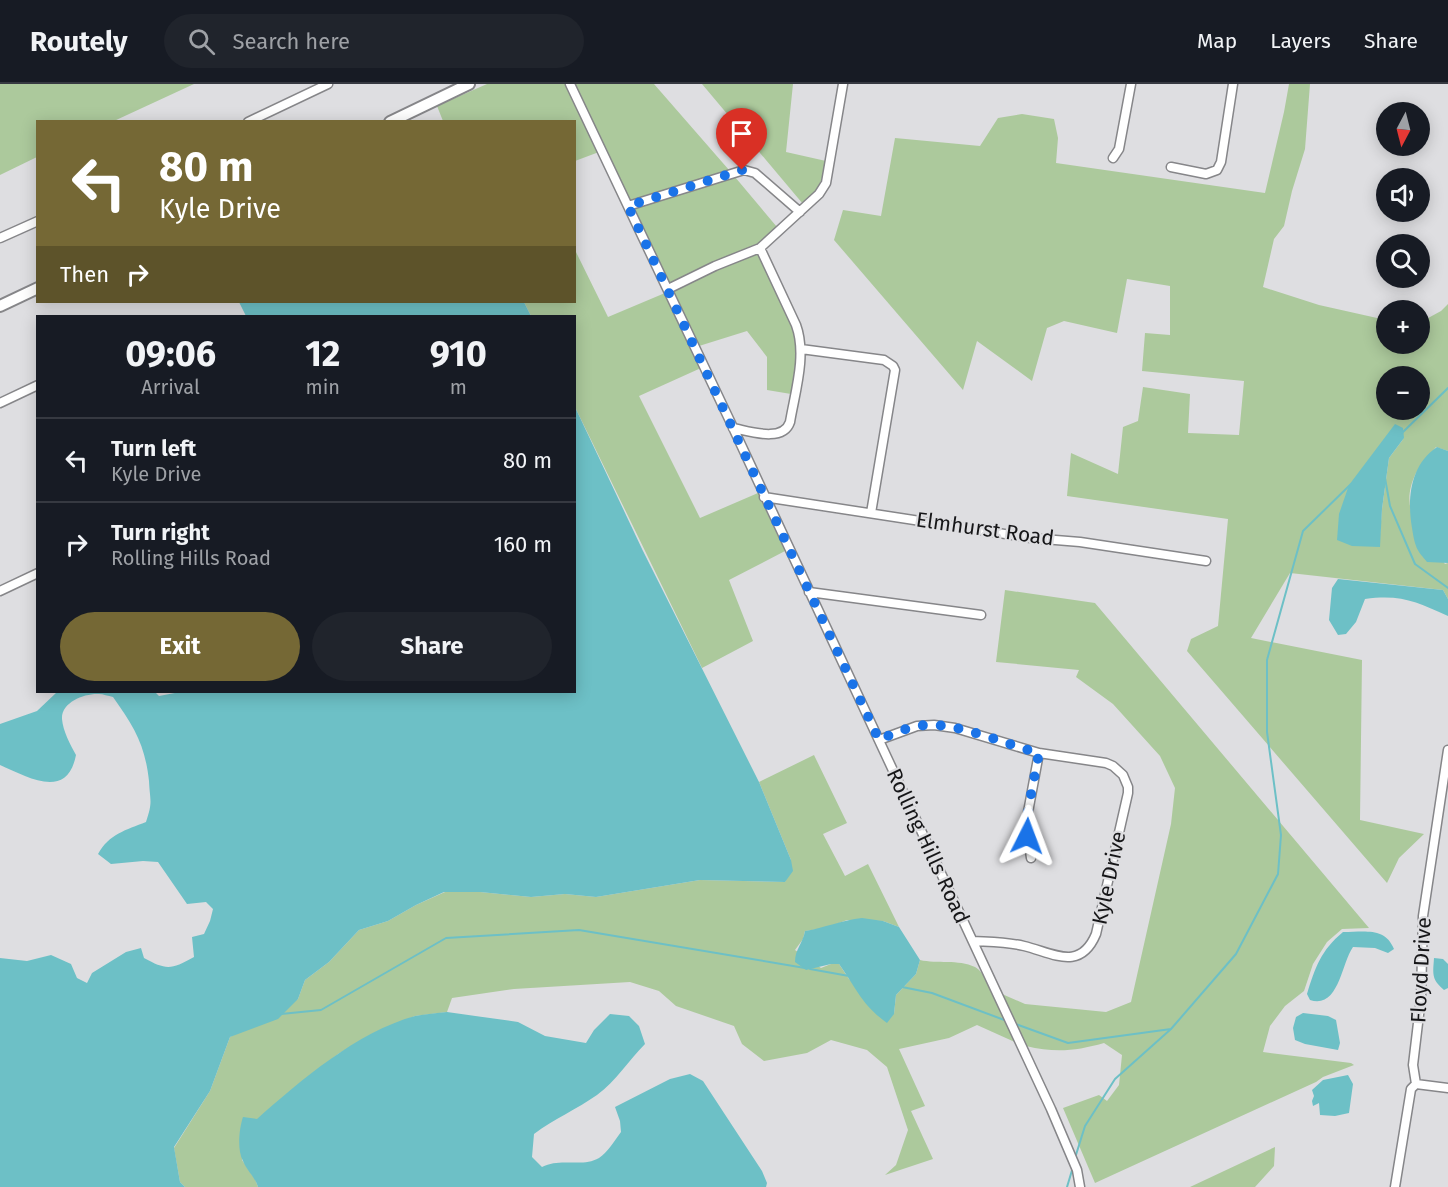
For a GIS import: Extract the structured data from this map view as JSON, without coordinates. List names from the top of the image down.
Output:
{
  "streets": {
    "street": [
      "Elmhurst Road",
      "Rolling Hills Road",
      "Kyle Drive",
      "Floyd Drive"
    ]
  },
  "crossings": [
    ["Elmhurst Road", "Rolling Hills Road"],
    ["Rolling Hills Road", "Kyle Drive"]
  ],
  "north": "bottom",
  "page": {
    "header": "Routely",
    "search": "Search here",
    "nav": ["Map", "Layers", "Share"],
    "map_buttons": ["+", "−"],
    "turn": ["80 m", "Kyle Drive"],
    "then": "Then",
    "eta": [
      "09:06",
      "Arrival",
      "12",
      "min",
      "910",
      "m"
    ],
    "list": [
      {
        "name": "Turn left",
        "note": "Kyle Drive",
        "value": "80 m"
      },
      {
        "name": "Turn right",
        "note": "Rolling Hills Road",
        "value": "160 m"
      }
    ],
    "buttons": ["Exit", "Share"]
  }
}
